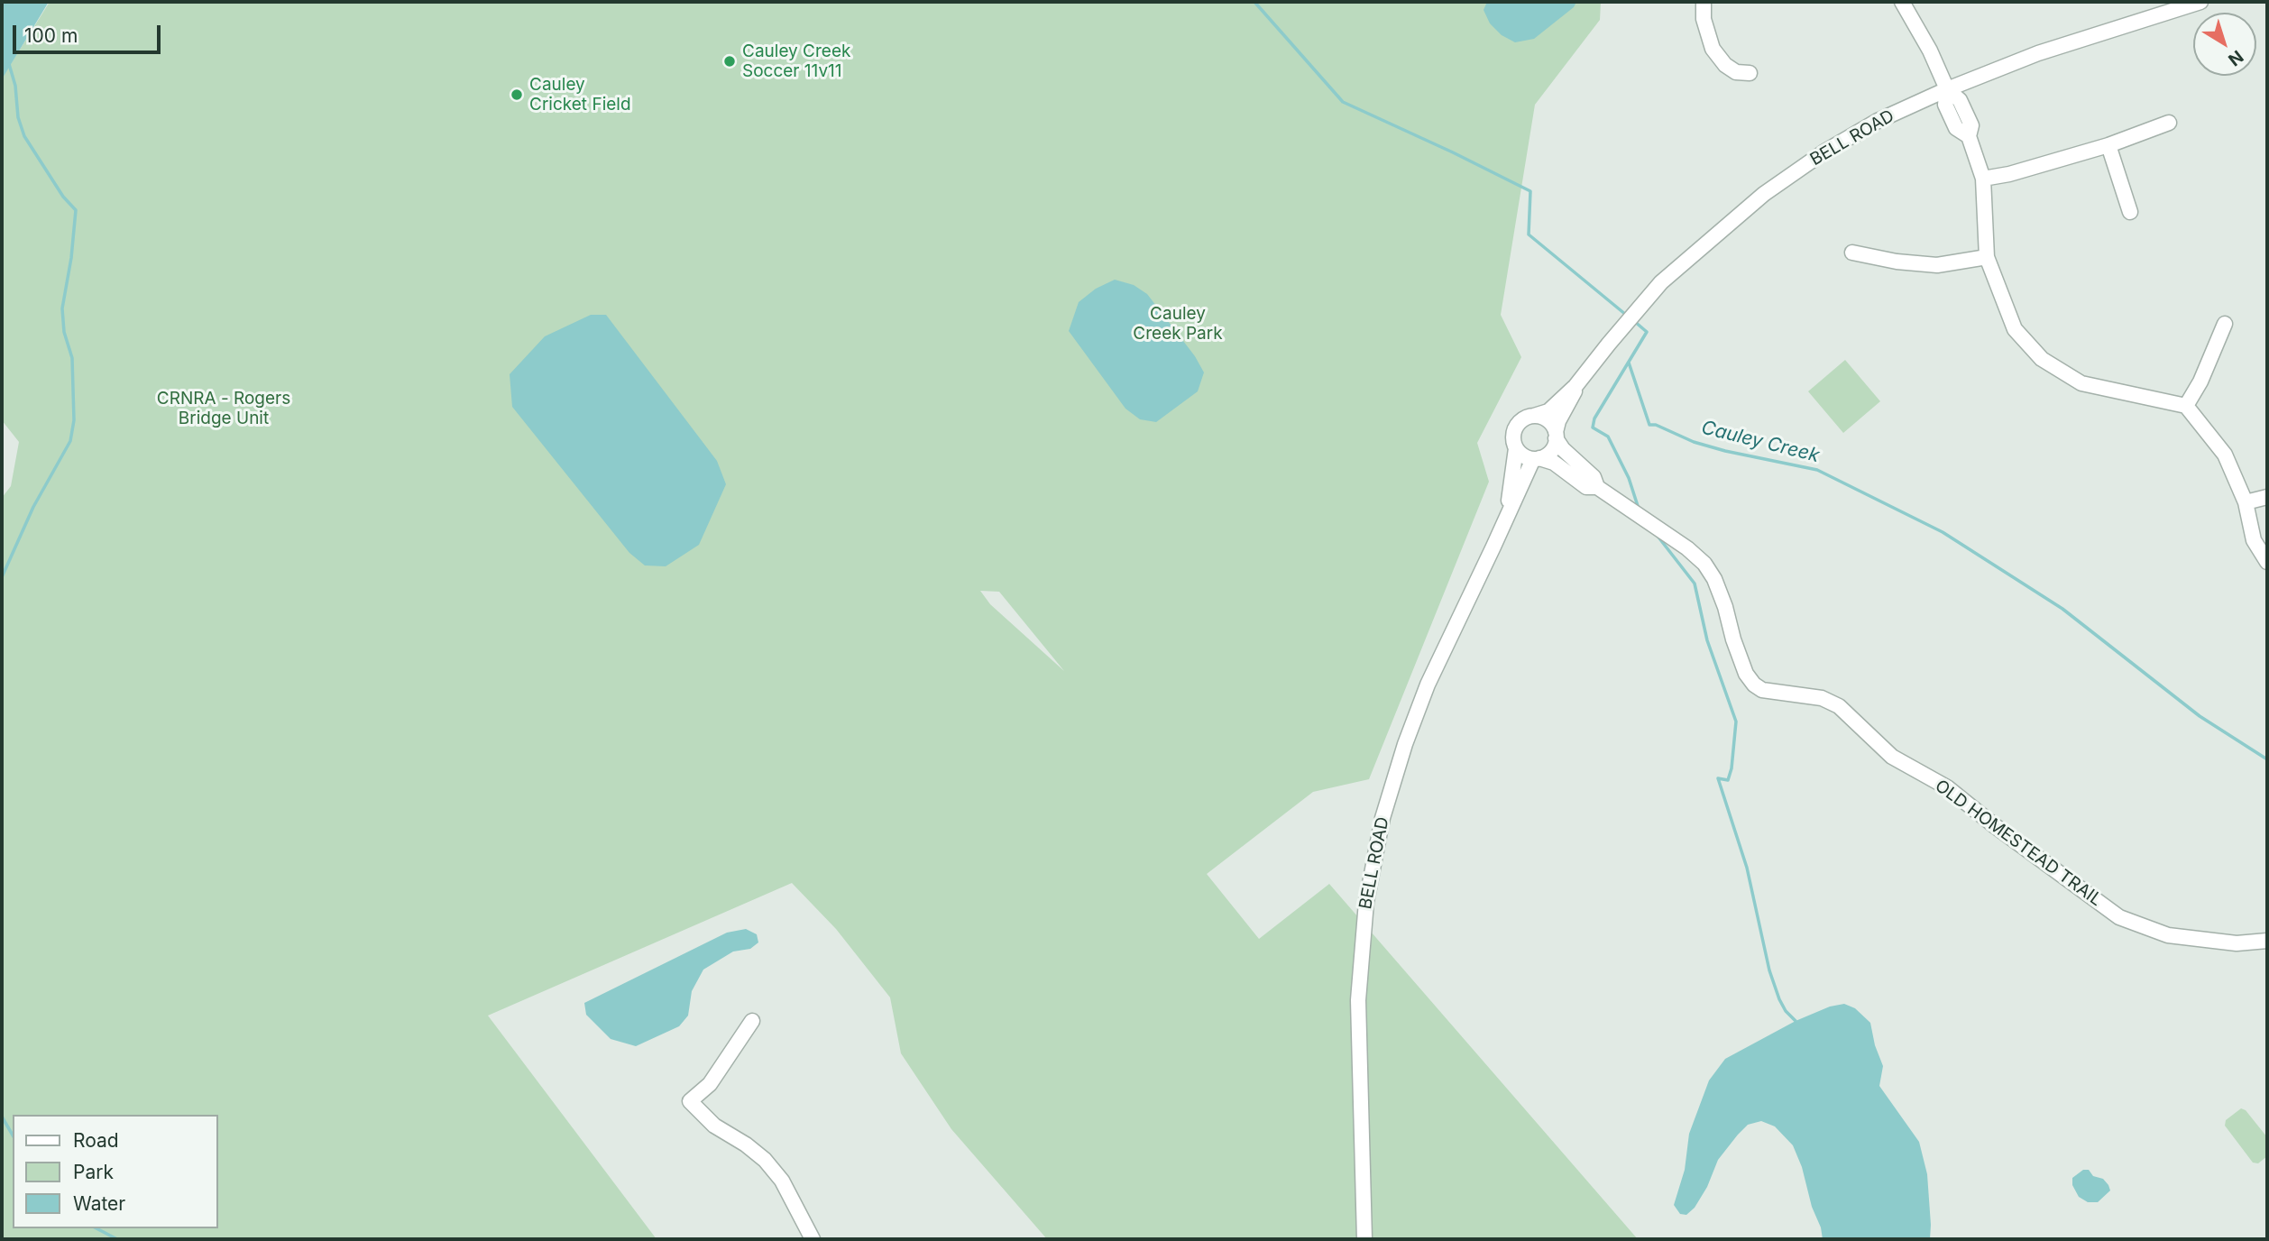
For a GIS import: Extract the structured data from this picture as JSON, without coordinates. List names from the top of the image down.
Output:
{
  "streets": {
    "street": ["BELL ROAD", "OLD HOMESTEAD TRAIL"]
  },
  "water": ["Cauley Creek"],
  "parks": ["Cauley Creek Park", "CRNRA - Rogers Bridge Unit"],
  "places": ["Cauley Creek Soccer 11v11", "Cauley Cricket Field"],
  "legend": ["Road", "Park", "Water"],
  "scale_bar": "100 m",
  "north": "bottom right"
}
